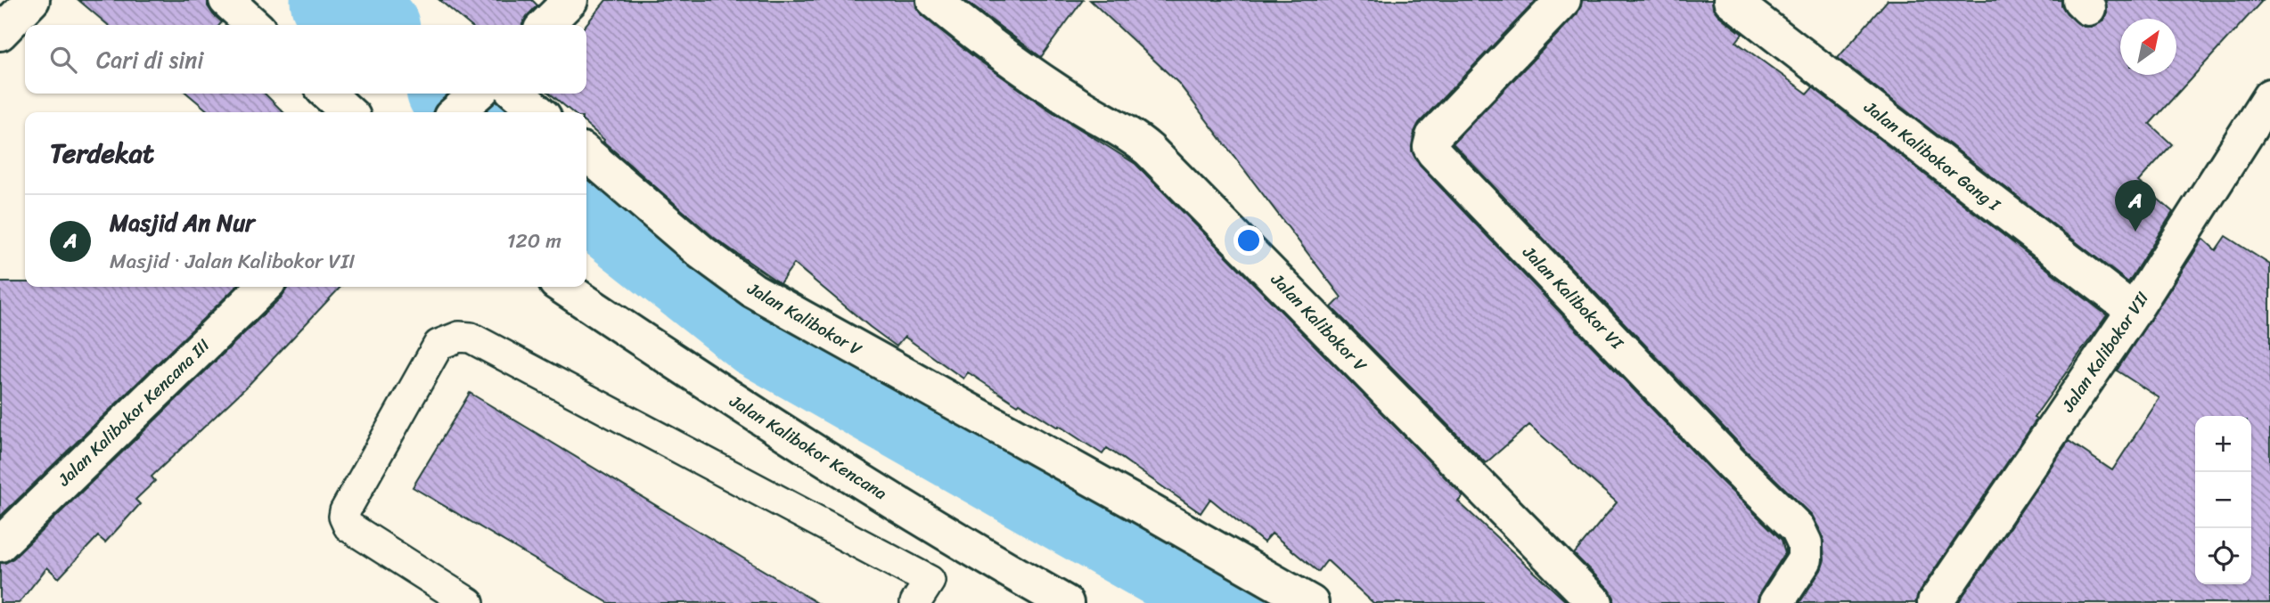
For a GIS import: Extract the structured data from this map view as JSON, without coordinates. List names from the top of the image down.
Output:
{
  "streets": {
    "street": [
      "Jalan Kalibokor Gang I",
      "Jalan Kalibokor VI",
      "Jalan Kalibokor V",
      "Jalan Kalibokor VII",
      "Jalan Kalibokor Kencana III",
      "Jalan Kalibokor Kencana"
    ]
  },
  "crossings": [
    ["Jalan Kalibokor Gang I", "Jalan Kalibokor VII"]
  ],
  "north": "top right",
  "page": {
    "search": "Cari di sini",
    "heading": "Terdekat",
    "pins": "A",
    "list": [
      {
        "mark": "A",
        "name": "Masjid An Nur",
        "note": "Masjid · Jalan Kalibokor VII",
        "value": "120 m"
      }
    ],
    "map_buttons": ["+", "−"]
  }
}
